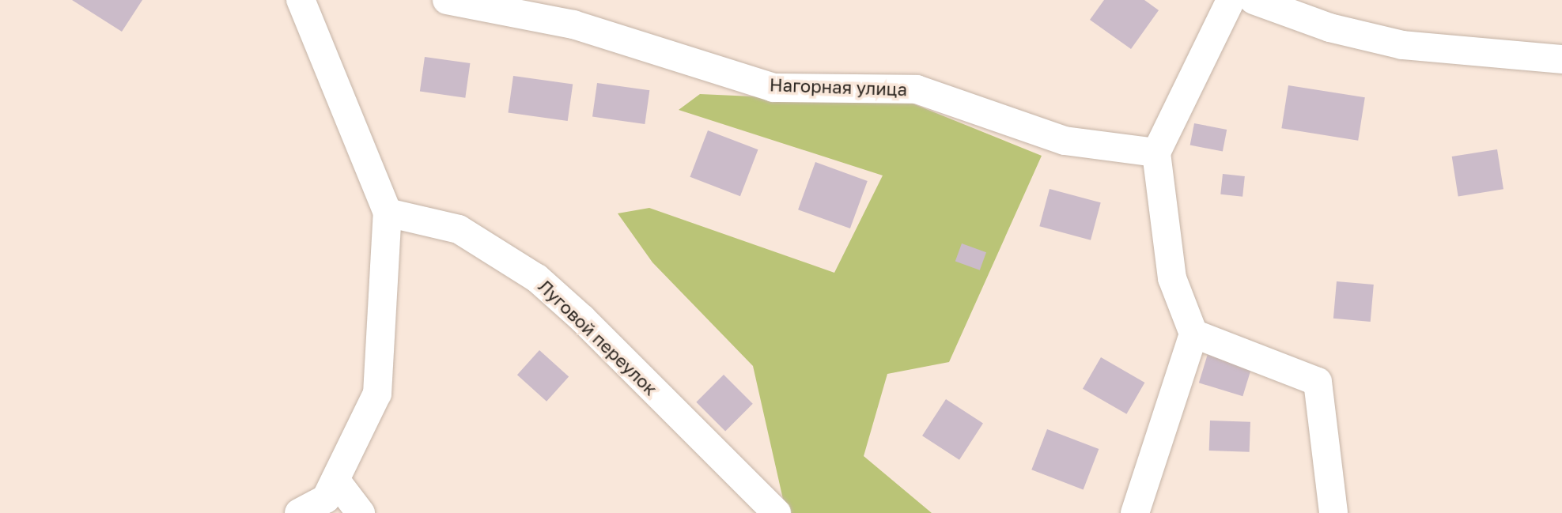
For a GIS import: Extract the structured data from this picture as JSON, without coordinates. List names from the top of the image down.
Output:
{
  "streets": {
    "street": ["Нагорная улица", "Луговой переулок"]
  }
}
